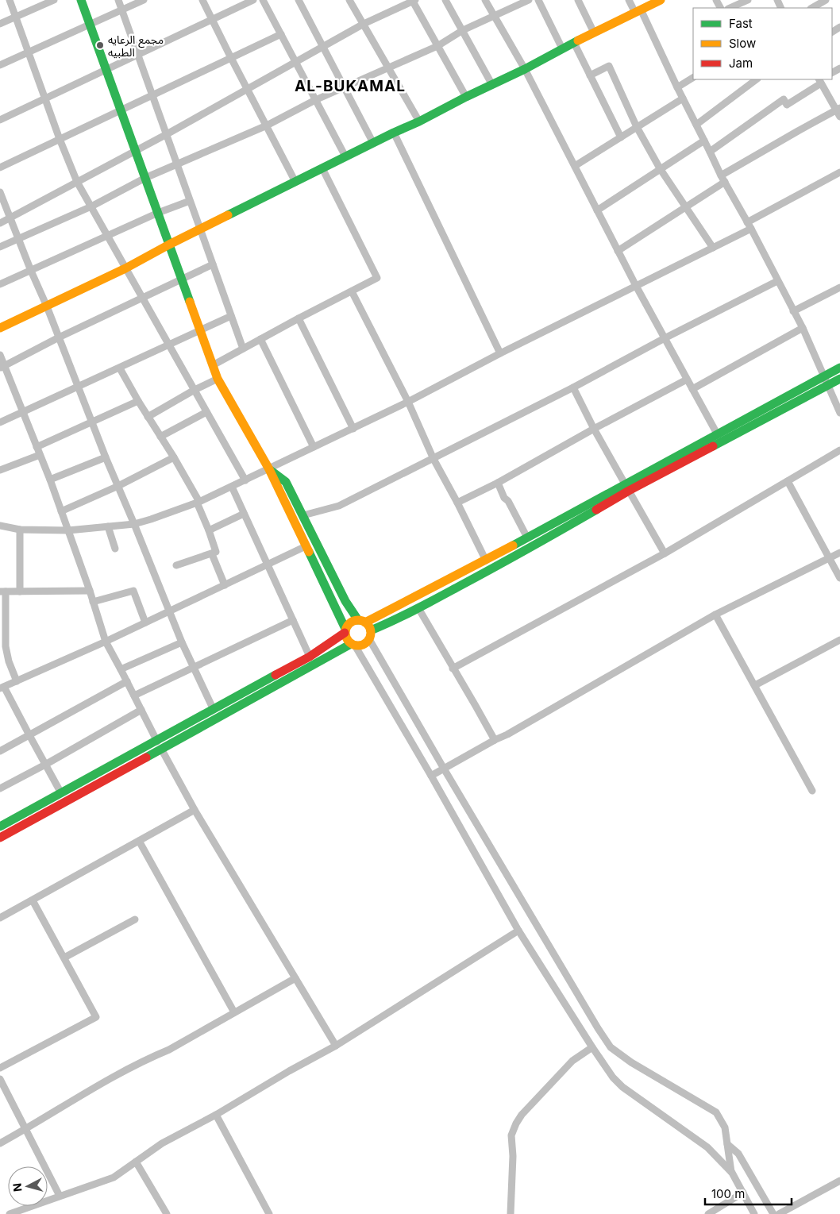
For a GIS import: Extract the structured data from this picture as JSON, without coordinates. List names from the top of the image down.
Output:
{
  "districts": ["AL-BUKAMAL"],
  "places": ["مجمع الرعايه الطبيه"],
  "legend": ["Fast", "Slow", "Jam"],
  "scale_bar": "100 m",
  "north": "left"
}
